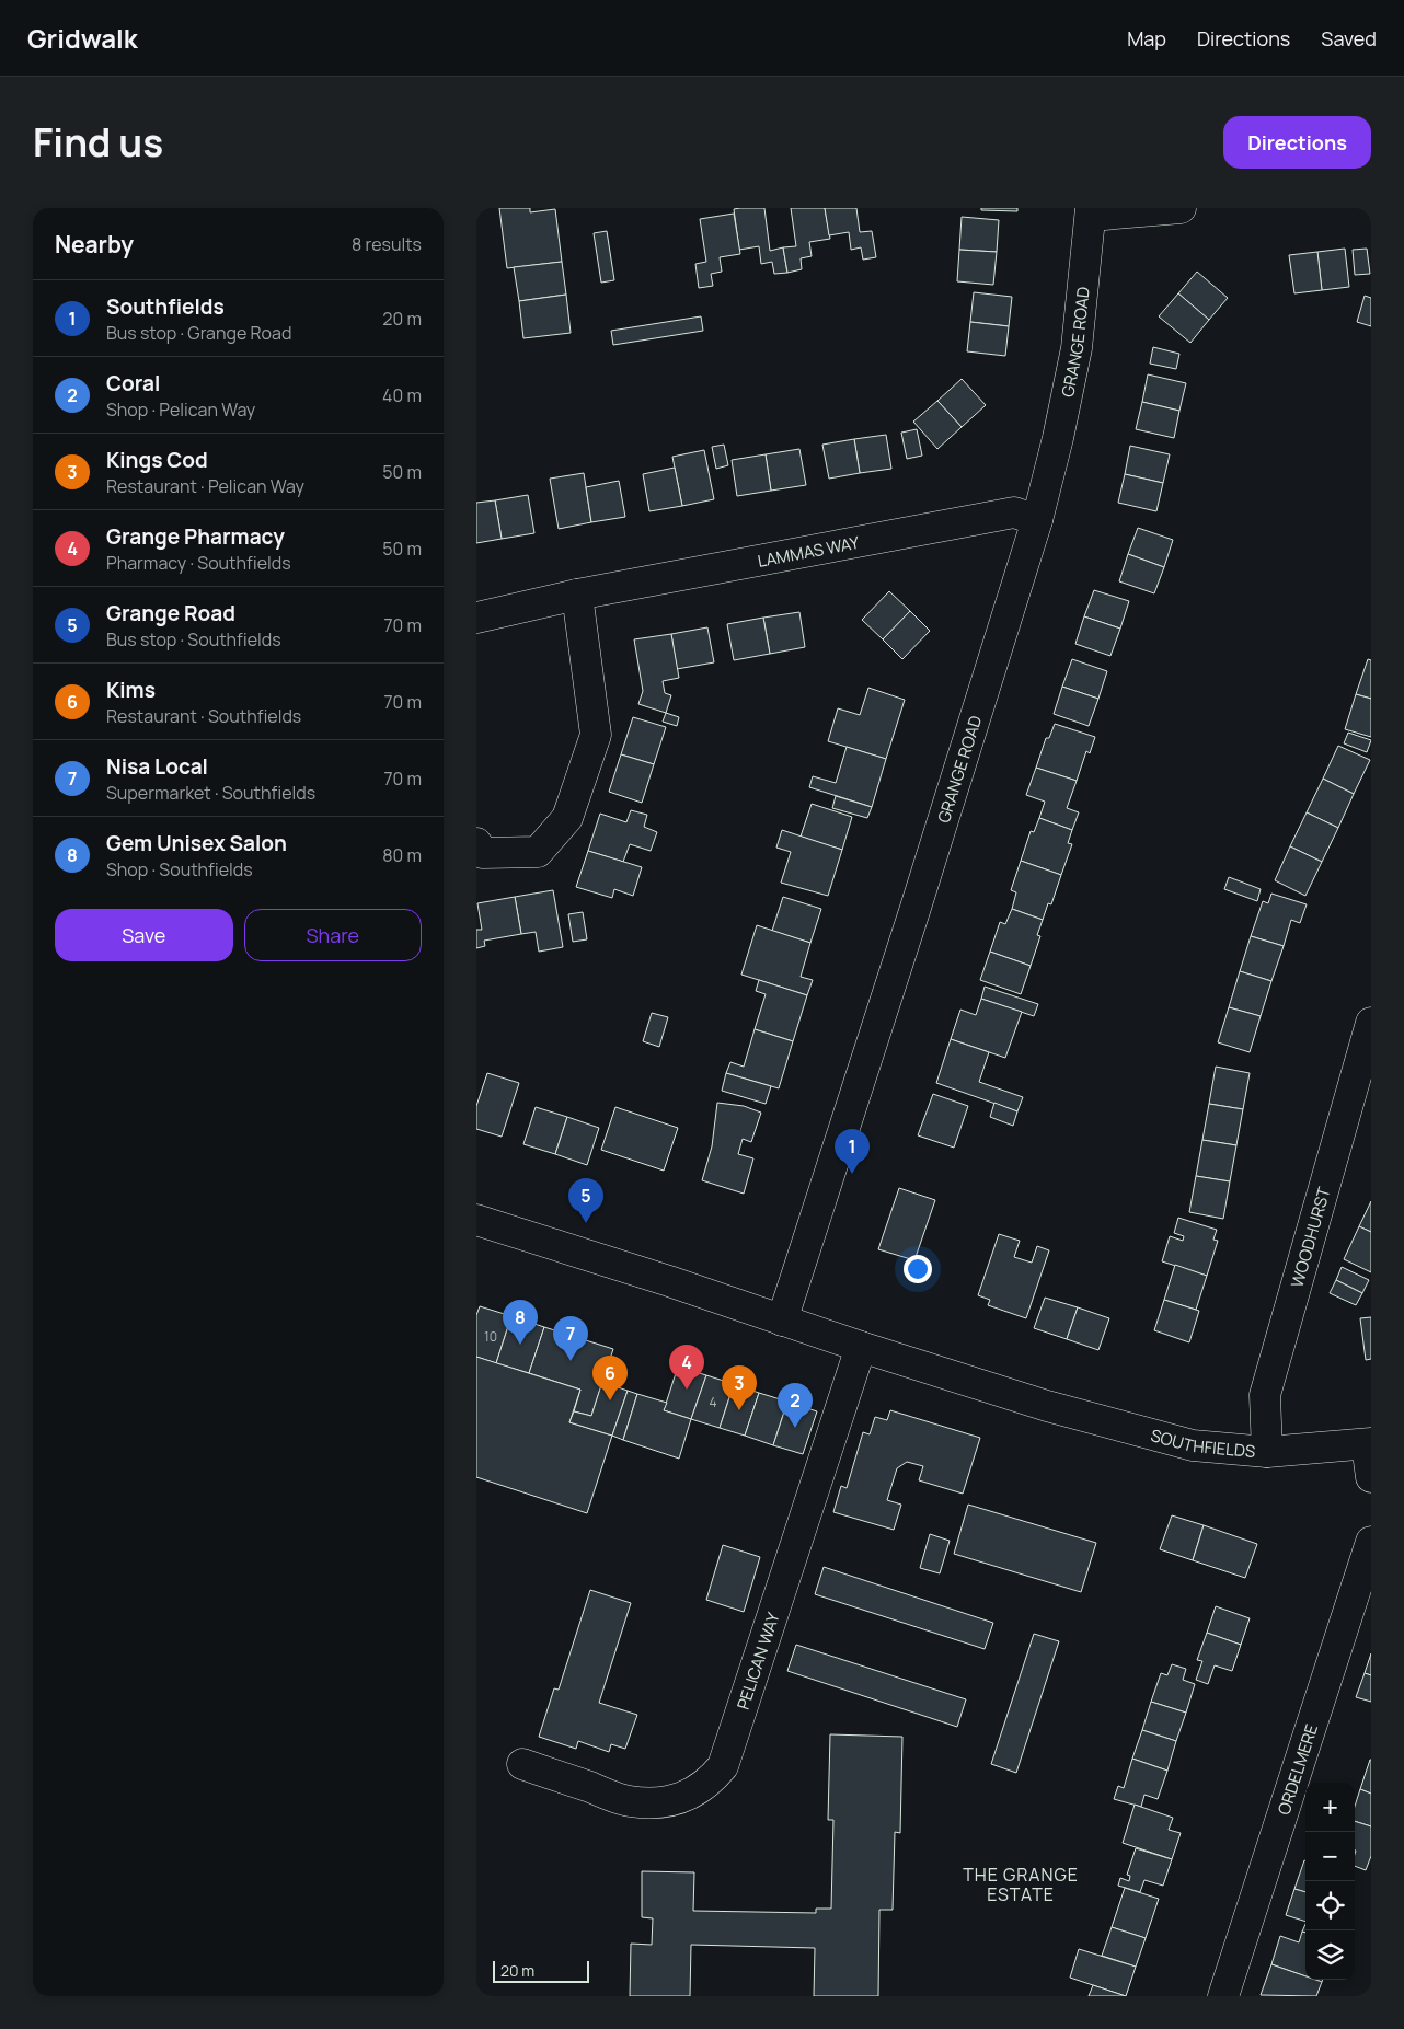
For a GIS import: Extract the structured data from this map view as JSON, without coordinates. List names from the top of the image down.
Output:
{
  "streets": {
    "street": [
      "GRANGE ROAD",
      "LAMMAS WAY",
      "WOODHURST",
      "SOUTHFIELDS",
      "PELICAN WAY",
      "ORDELMERE"
    ]
  },
  "crossings": [
    ["GRANGE ROAD", "LAMMAS WAY"],
    ["GRANGE ROAD", "SOUTHFIELDS"],
    ["WOODHURST", "SOUTHFIELDS"],
    ["SOUTHFIELDS", "PELICAN WAY"]
  ],
  "districts": ["THE GRANGE ESTATE"],
  "house_numbers": ["10", "4"],
  "scale_bar": "20 m",
  "page": {
    "header": "Gridwalk",
    "nav": ["Map", "Directions", "Saved"],
    "title": "Find us",
    "buttons": [
      "Directions",
      ["Save", "Share"]
    ],
    "heading": ["Nearby", "8 results"],
    "list": [
      {
        "mark": "1",
        "name": "Southfields",
        "note": "Bus stop · Grange Road",
        "value": "20 m"
      },
      {
        "mark": "2",
        "name": "Coral",
        "note": "Shop · Pelican Way",
        "value": "40 m"
      },
      {
        "mark": "3",
        "name": "Kings Cod",
        "note": "Restaurant · Pelican Way",
        "value": "50 m"
      },
      {
        "mark": "4",
        "name": "Grange Pharmacy",
        "note": "Pharmacy · Southfields",
        "value": "50 m"
      },
      {
        "mark": "5",
        "name": "Grange Road",
        "note": "Bus stop · Southfields",
        "value": "70 m"
      },
      {
        "mark": "6",
        "name": "Kims",
        "note": "Restaurant · Southfields",
        "value": "70 m"
      },
      {
        "mark": "7",
        "name": "Nisa Local",
        "note": "Supermarket · Southfields",
        "value": "70 m"
      },
      {
        "mark": "8",
        "name": "Gem Unisex Salon",
        "note": "Shop · Southfields",
        "value": "80 m"
      }
    ],
    "pins": [
      "1",
      "5",
      "8",
      "7",
      "4",
      "6",
      "3",
      "2"
    ],
    "map_buttons": ["+", "−"],
    "scale": "20 m"
  }
}
